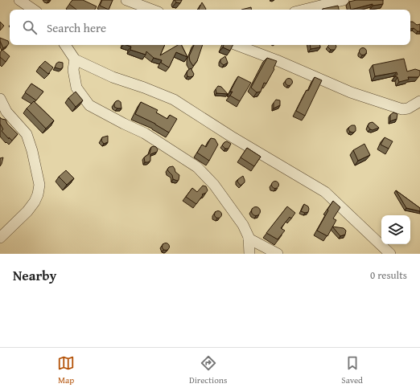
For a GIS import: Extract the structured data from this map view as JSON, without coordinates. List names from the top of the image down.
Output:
{
  "page": {
    "search": "Search here",
    "heading": ["Nearby", "0 results"],
    "nav": ["Map", "Directions", "Saved"]
  }
}
